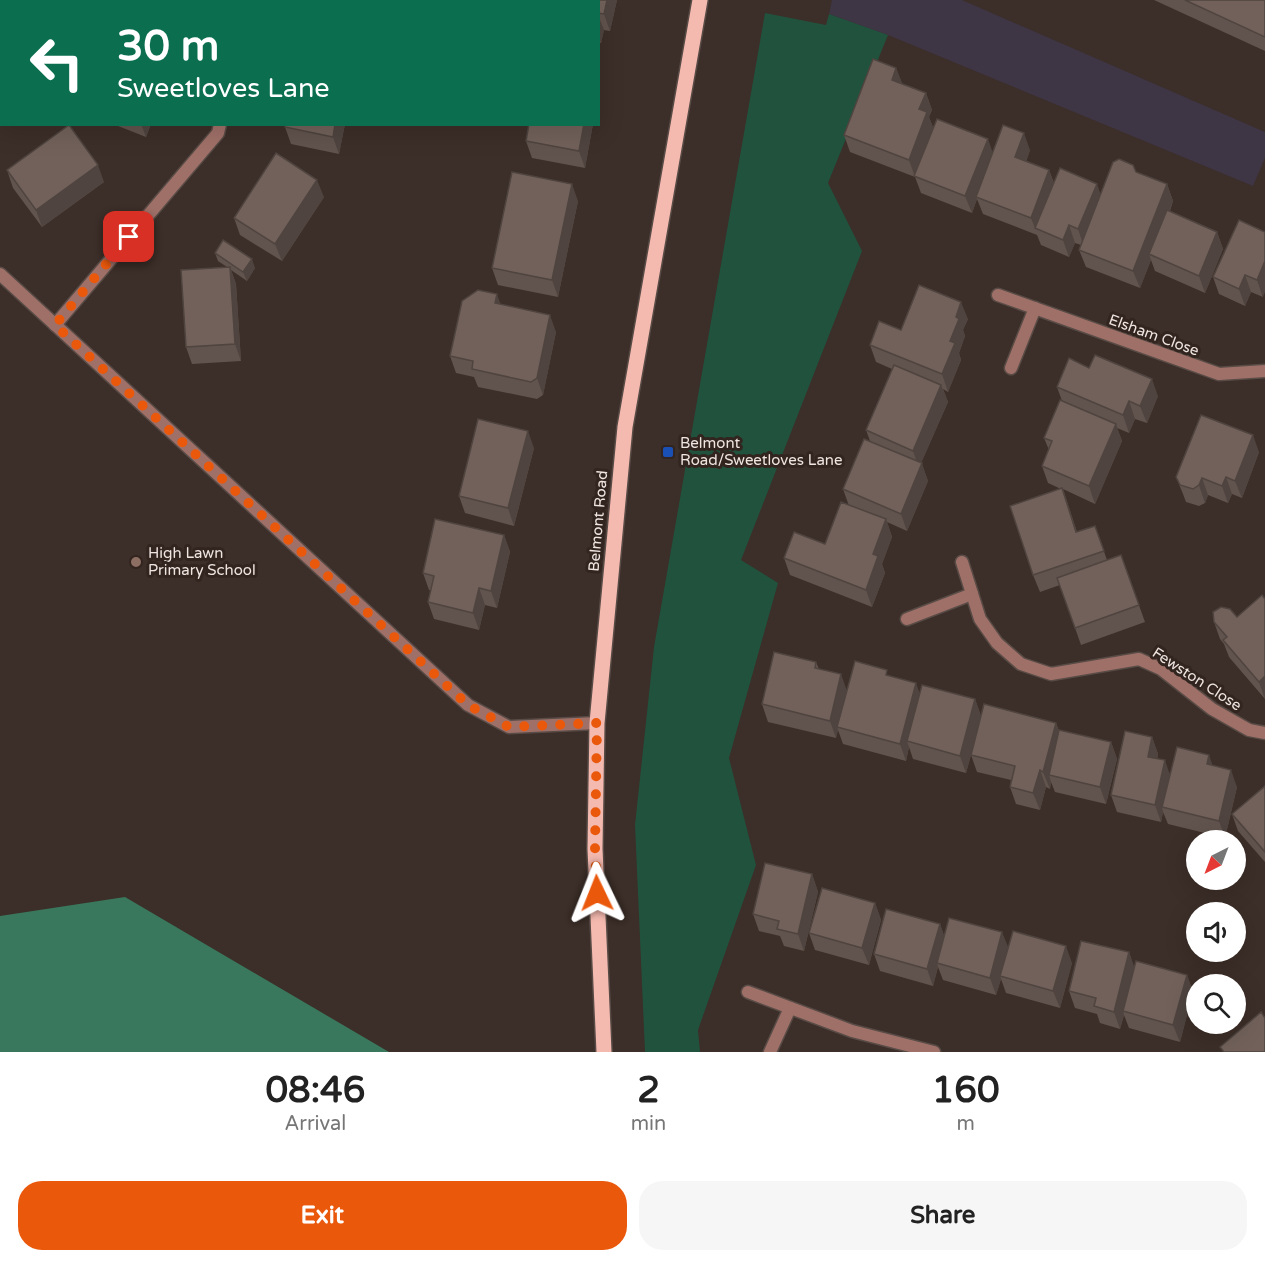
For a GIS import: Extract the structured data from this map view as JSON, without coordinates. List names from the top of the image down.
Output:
{
  "streets": {
    "main road": ["Belmont Road"],
    "street": ["Elsham Close", "Fewston Close"]
  },
  "places": {
    "transit": ["Belmont Road/Sweetloves Lane"],
    "other": ["High Lawn Primary School"]
  },
  "north": "bottom left",
  "page": {
    "turn": ["30 m", "Sweetloves Lane"],
    "eta": [
      "08:46",
      "Arrival",
      "2",
      "min",
      "160",
      "m"
    ],
    "buttons": ["Exit", "Share"]
  }
}
